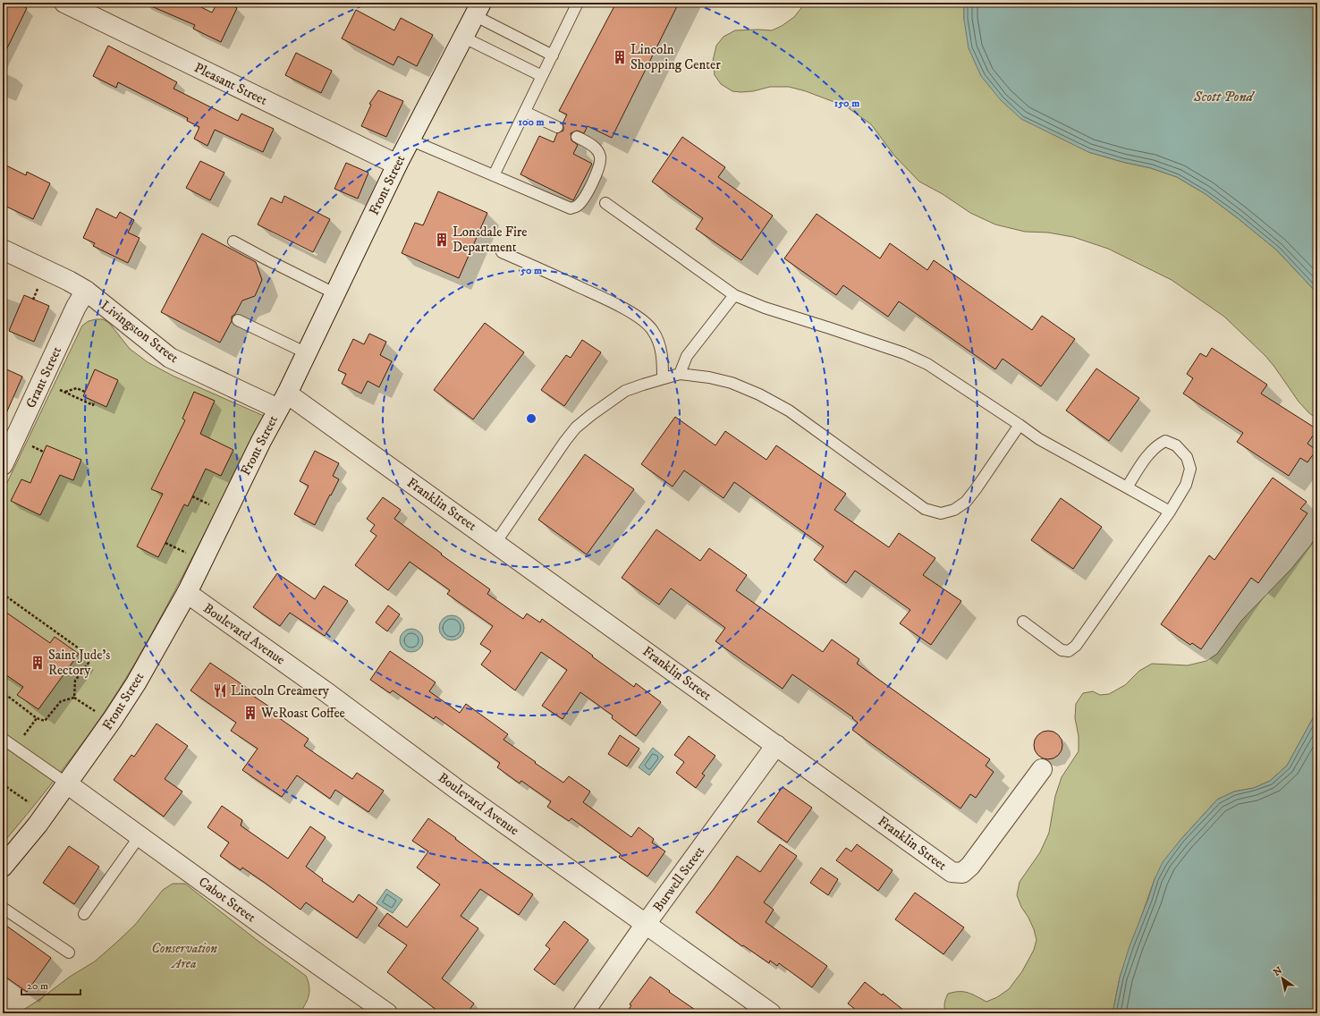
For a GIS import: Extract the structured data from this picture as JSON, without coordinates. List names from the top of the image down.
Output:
{
  "streets": {
    "street": [
      "Pleasant Street",
      "Front Street",
      "Livingston Street",
      "Grant Street",
      "Franklin Street",
      "Boulevard Avenue",
      "Burwell Street",
      "Cabot Street"
    ]
  },
  "crossings": [
    ["Pleasant Street", "Front Street"],
    ["Front Street", "Livingston Street"],
    ["Front Street", "Franklin Street"],
    ["Front Street", "Boulevard Avenue"],
    ["Front Street", "Cabot Street"],
    ["Livingston Street", "Grant Street"],
    ["Livingston Street", "Franklin Street"],
    ["Franklin Street", "Burwell Street"],
    ["Boulevard Avenue", "Burwell Street"]
  ],
  "water": ["Scott Pond"],
  "parks": ["Conservation Area"],
  "places": {
    "building": [
      "Lincoln Shopping Center",
      "Lonsdale Fire Department",
      "Saint Jude's Rectory",
      "WeRoast Coffee"
    ],
    "restaurant": ["Lincoln Creamery"]
  },
  "scale_bar": "20 m",
  "north": "top left",
  "rings": ["150 m", "100 m", "50 m"]
}
